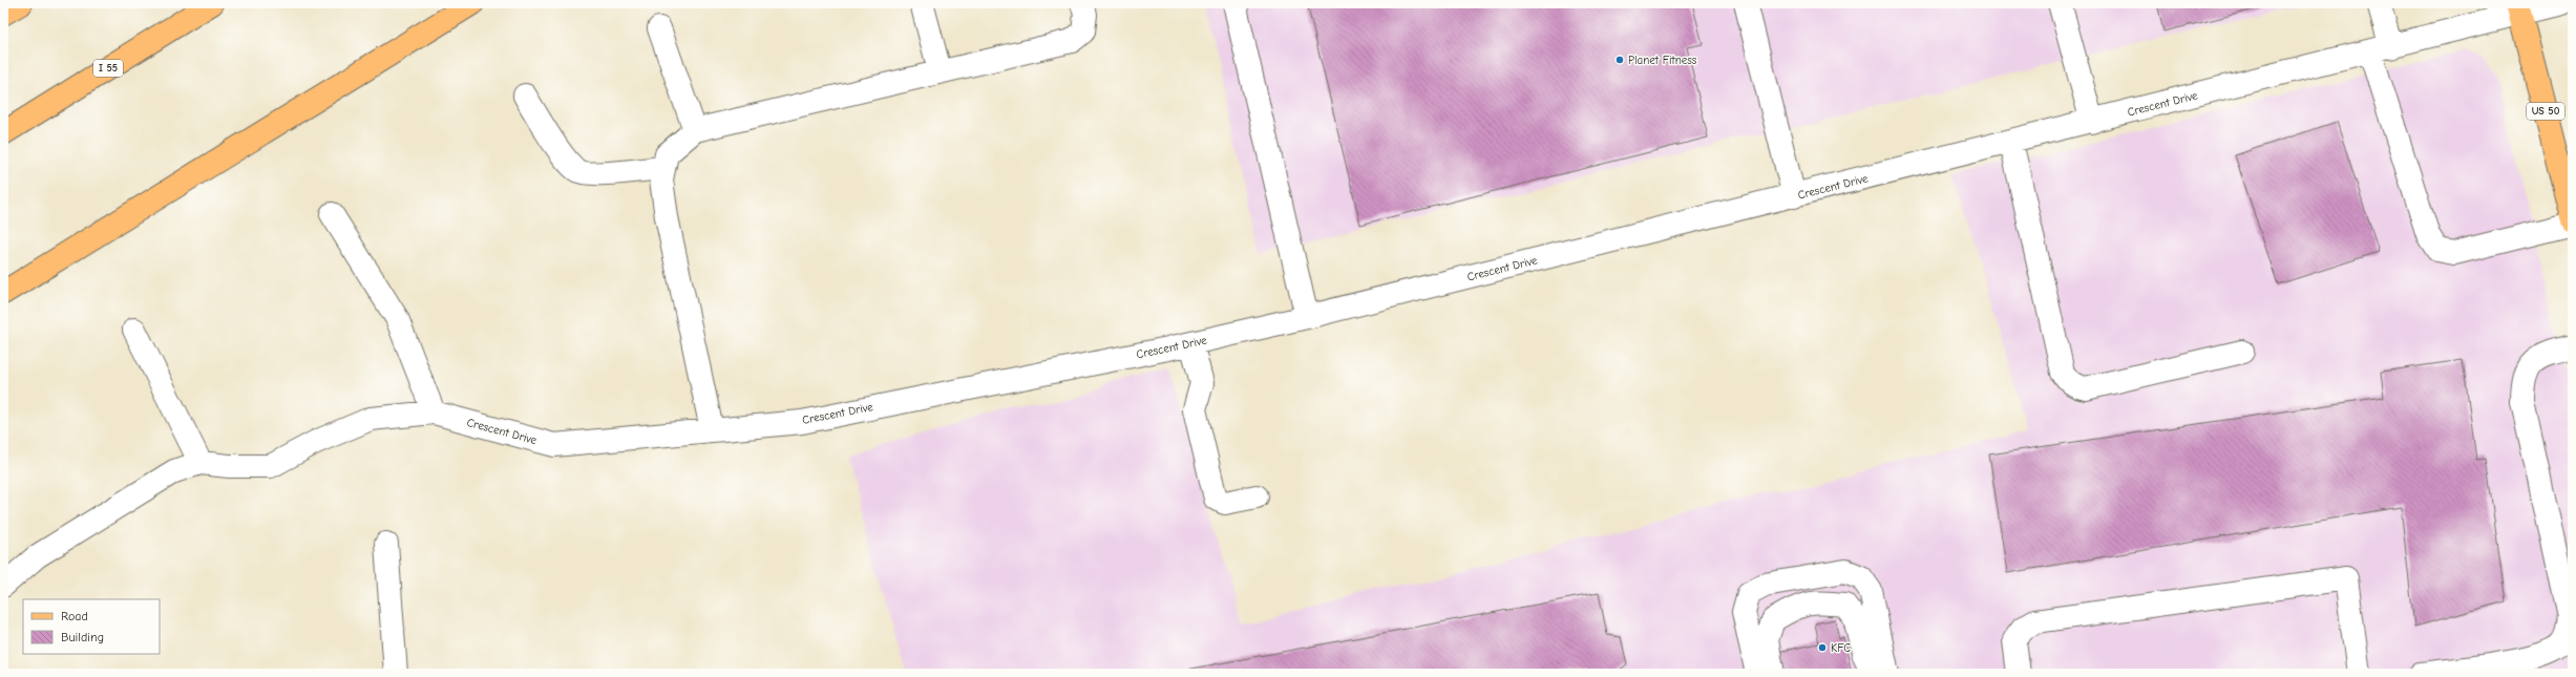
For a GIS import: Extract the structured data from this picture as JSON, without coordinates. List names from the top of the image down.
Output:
{
  "streets": {
    "main road": ["I 55", "US 50"],
    "street": ["Crescent Drive"]
  },
  "crossings": [
    ["Crescent Drive", "US 50"]
  ],
  "places": ["Planet Fitness", "KFC"],
  "legend": ["Road", "Building"]
}
